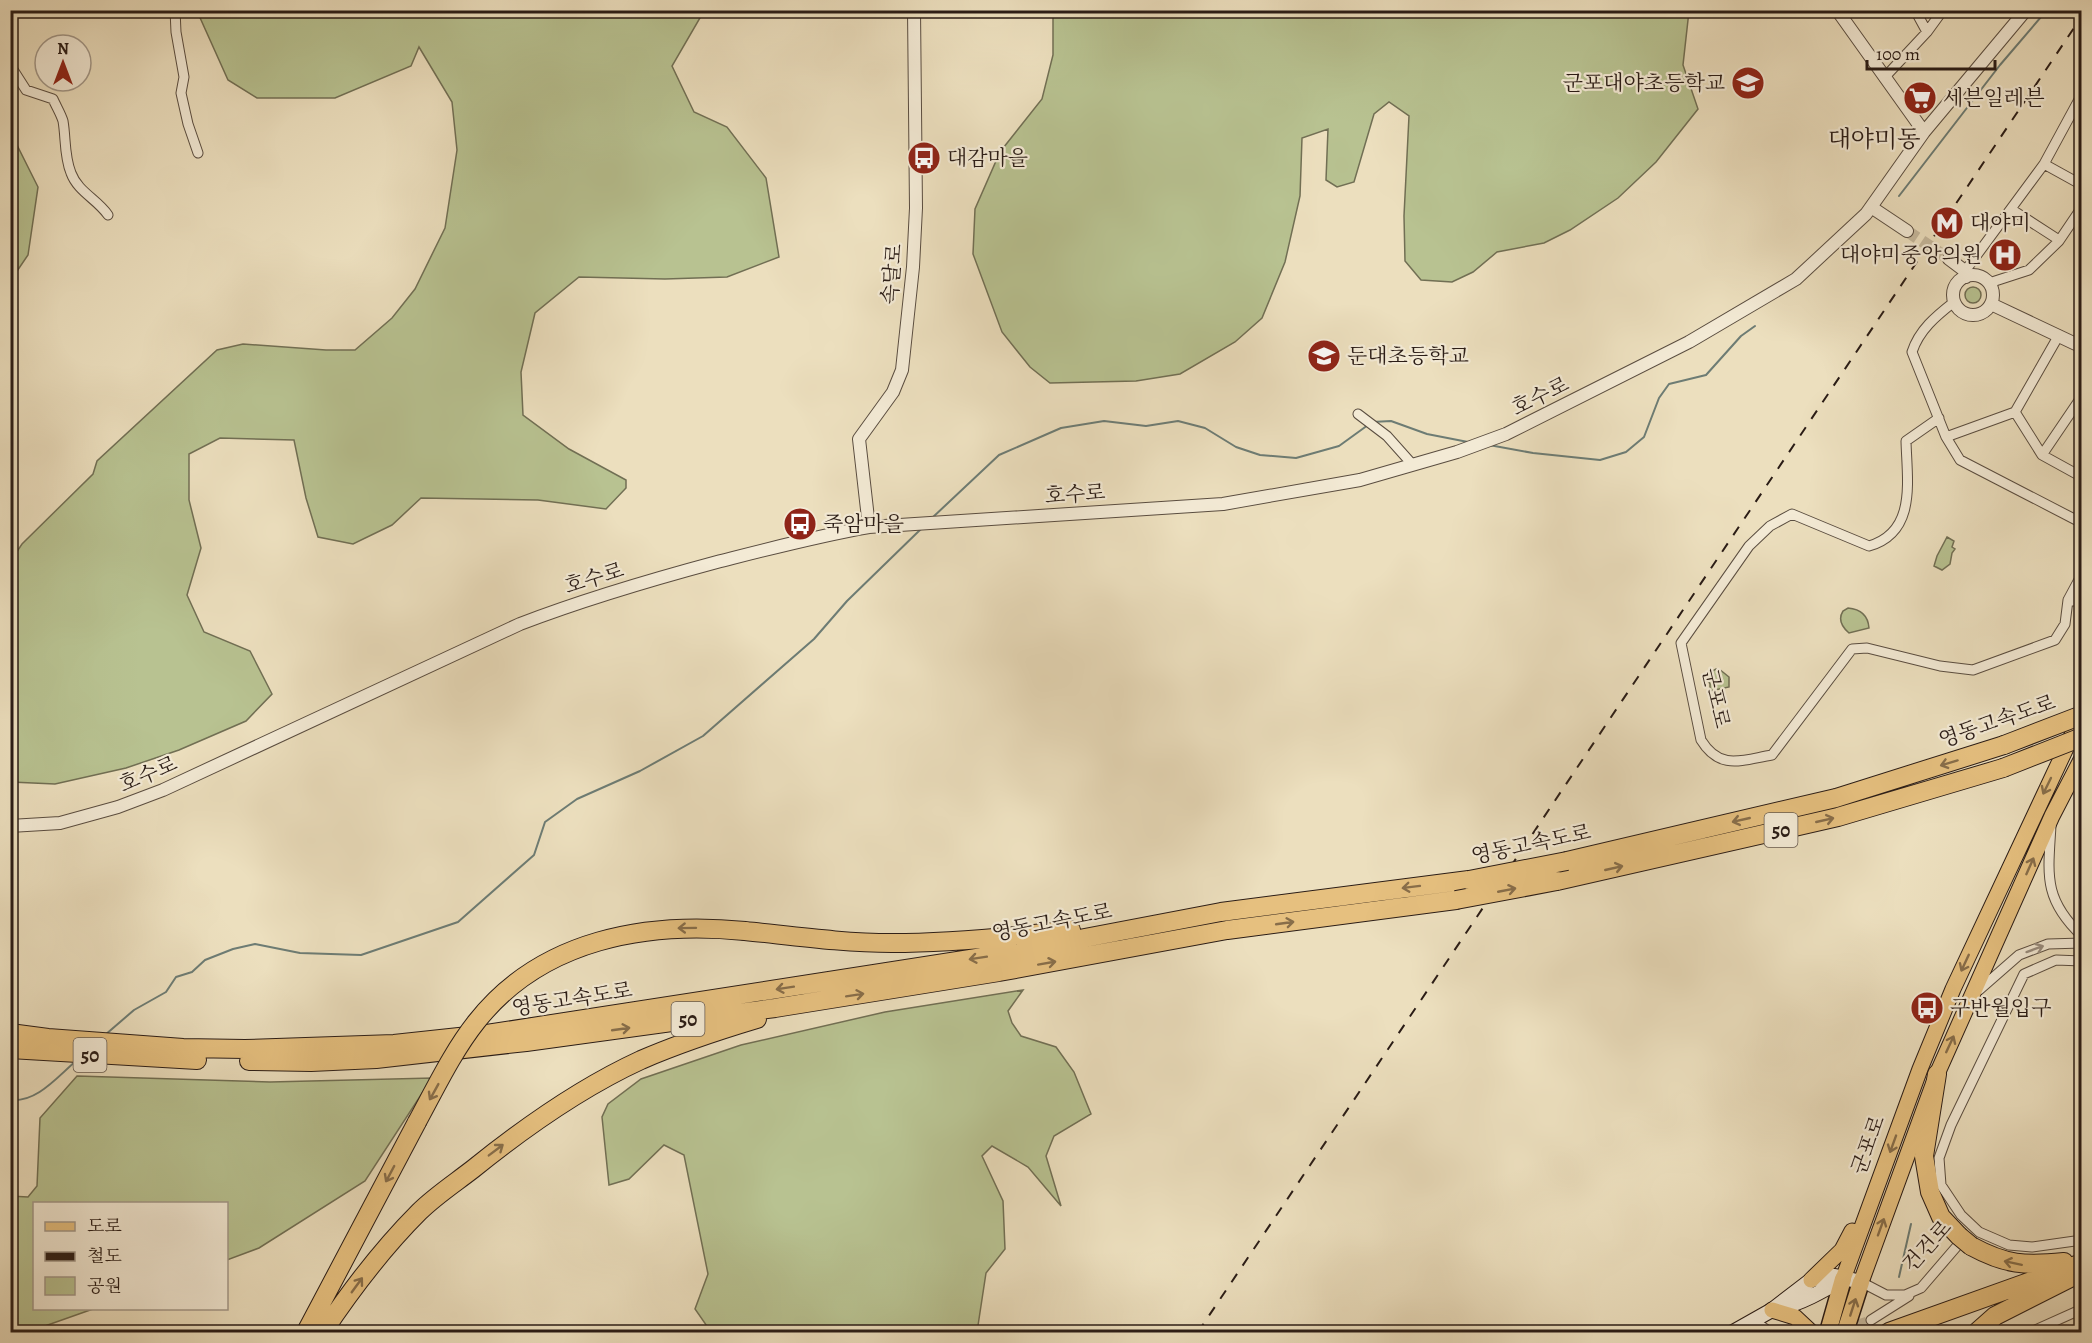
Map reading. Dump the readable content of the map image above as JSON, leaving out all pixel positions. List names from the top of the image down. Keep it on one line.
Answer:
{"streets":{"highway":["군포로","영동고속도로","50"],"main road":["건건로"],"street":["속달로","호수로"]},"crossings":[["속달로","호수로"],["군포로","영동고속도로"],["군포로","건건로"]],"districts":["대야미동"],"places":{"school or university":["군포대야초등학교","둔대초등학교"],"supermarket":["세븐일레븐"],"bus stop":["대감마을","죽암마을","구반월입구"],"metro station":["대야미"],"hospital":["대야미중앙의원"]},"legend":["도로","철도","공원"],"scale_bar":"100 m","north":"top"}
